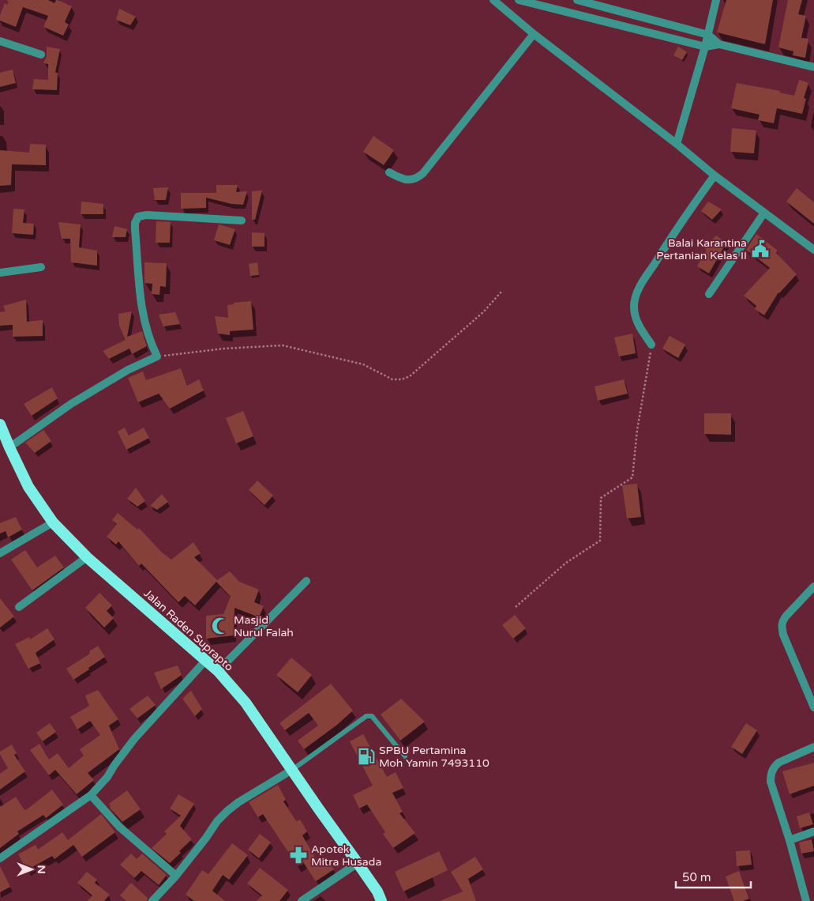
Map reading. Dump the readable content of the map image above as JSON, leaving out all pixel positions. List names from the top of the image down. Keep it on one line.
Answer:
{"streets":{"highway":["Jalan Raden Suprapto"]},"places":{"public building":["Balai Karantina Pertanian Kelas II"],"mosque":["Masjid Nurul Falah"],"fuel station":["SPBU Pertamina Moh Yamin 7493110"],"pharmacy":["Apotek Mitra Husada"]},"scale_bar":"50 m","north":"right"}
